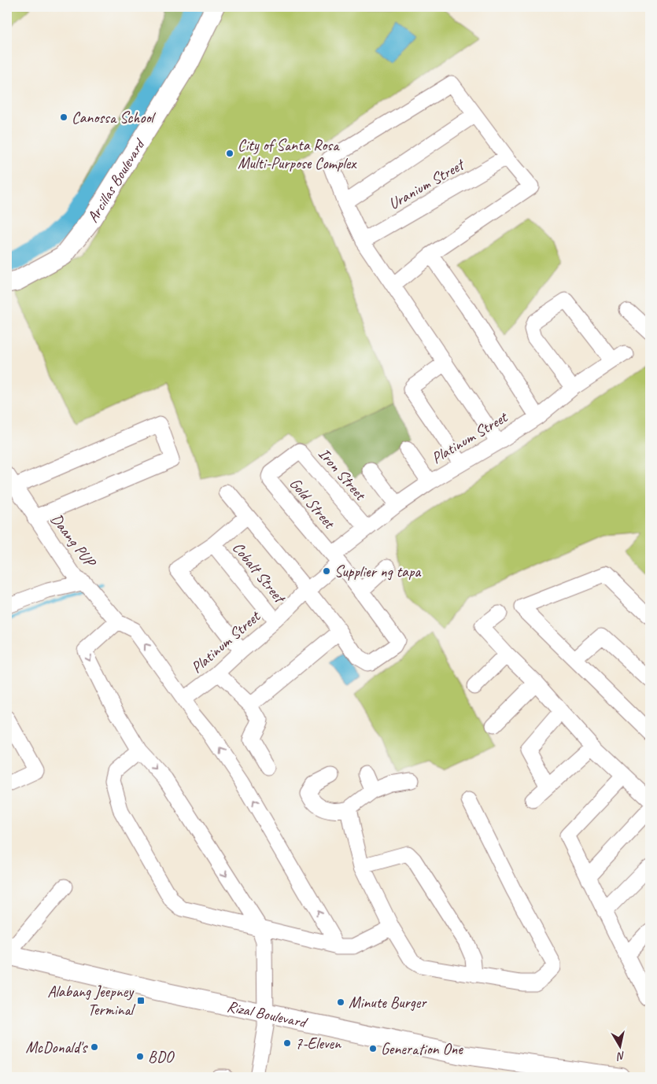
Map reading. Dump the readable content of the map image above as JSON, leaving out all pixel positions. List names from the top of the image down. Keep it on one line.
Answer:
{"streets":{"main road":["Arcillas Boulevard","Rizal Boulevard"],"street":["Uranium Street","Platinum Street","Iron Street","Gold Street","Daang PUP","Cobalt Street"]},"crossings":[["Platinum Street","Iron Street"],["Platinum Street","Gold Street"],["Platinum Street","Cobalt Street"],["Iron Street","Gold Street"]],"places":{"other":["Canossa School","City of Santa Rosa Multi-Purpose Complex","Supplier ng tapa","Minute Burger","7-Eleven","McDonald's","Generation One","BDO"],"transit":["Alabang Jeepney Terminal"]},"north":"bottom"}
